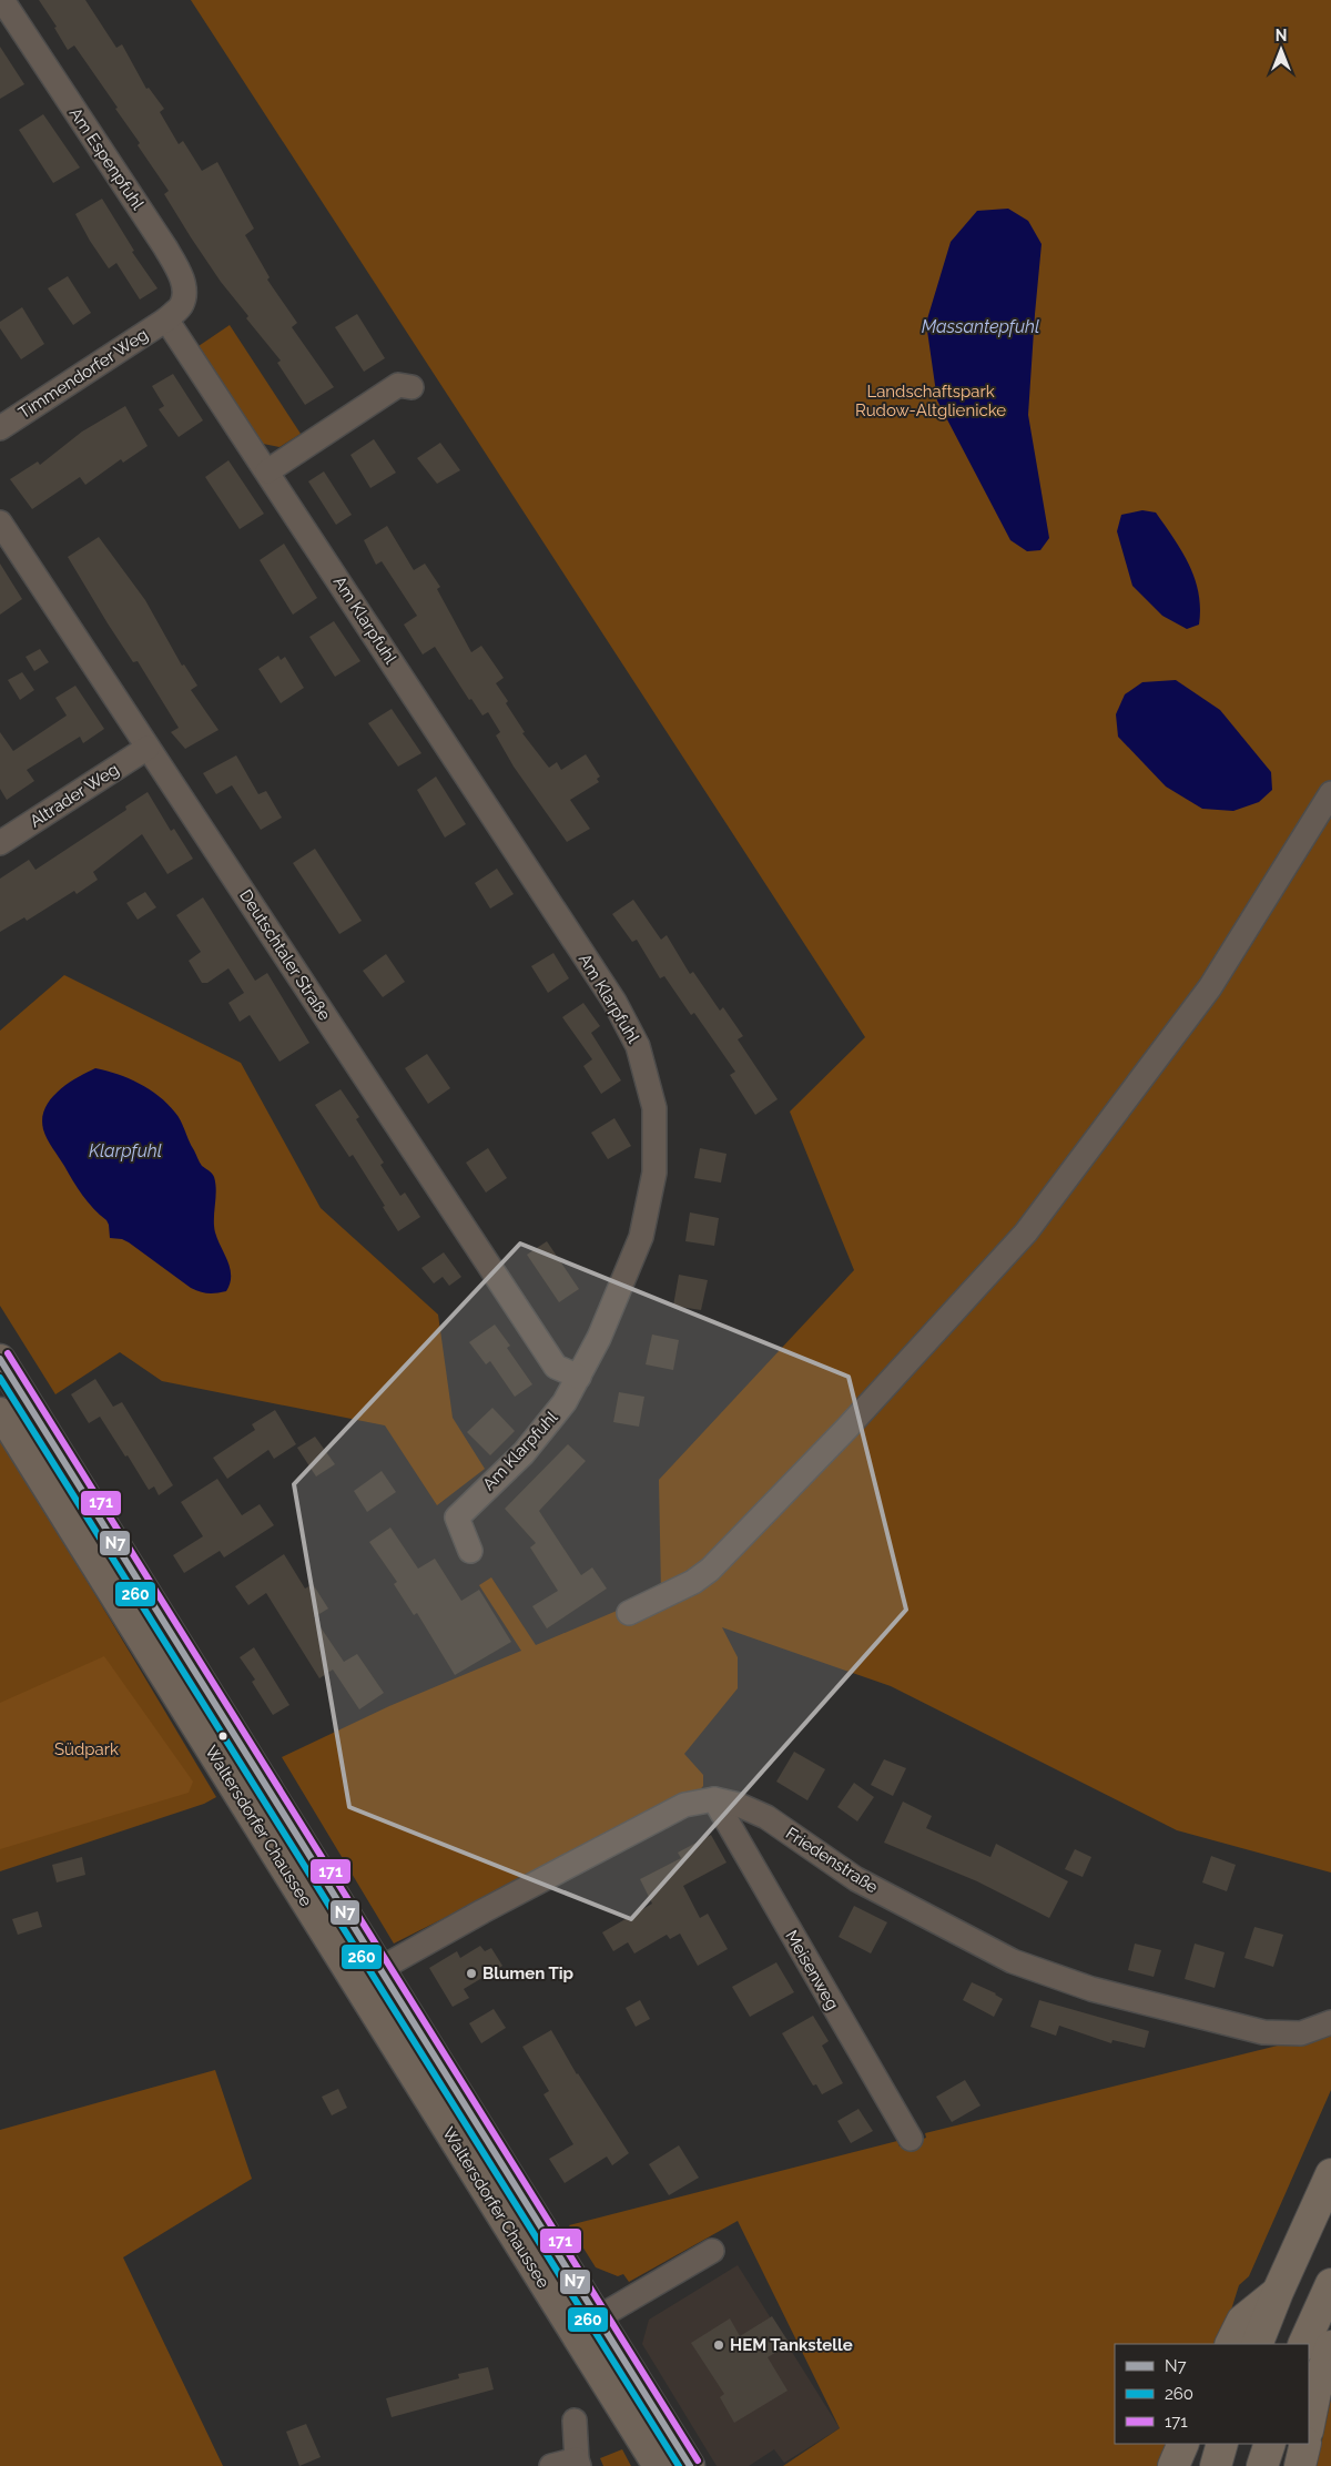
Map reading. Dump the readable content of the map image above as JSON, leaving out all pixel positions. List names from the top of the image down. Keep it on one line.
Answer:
{"streets":{"main road":["Waltersdorfer Chaussee"],"street":["Am Espenpfuhl","Timmendorfer Weg","Am Klarpfuhl","Altrader Weg","Deutschtaler Straße","Friedenstraße","Meisenweg"]},"crossings":[["Am Espenpfuhl","Timmendorfer Weg"],["Am Espenpfuhl","Am Klarpfuhl"],["Timmendorfer Weg","Am Klarpfuhl"],["Am Klarpfuhl","Deutschtaler Straße"],["Altrader Weg","Deutschtaler Straße"],["Waltersdorfer Chaussee","Friedenstraße"],["Friedenstraße","Meisenweg"]],"water":["Massantepfuhl","Klarpfuhl"],"parks":["Landschaftspark Rudow-Altglienicke","Südpark"],"places":["Blumen Tip","HEM Tankstelle"],"lines":["transit line 171","transit line N7","transit line 260"],"legend":["N7","260","171"],"north":"top"}
